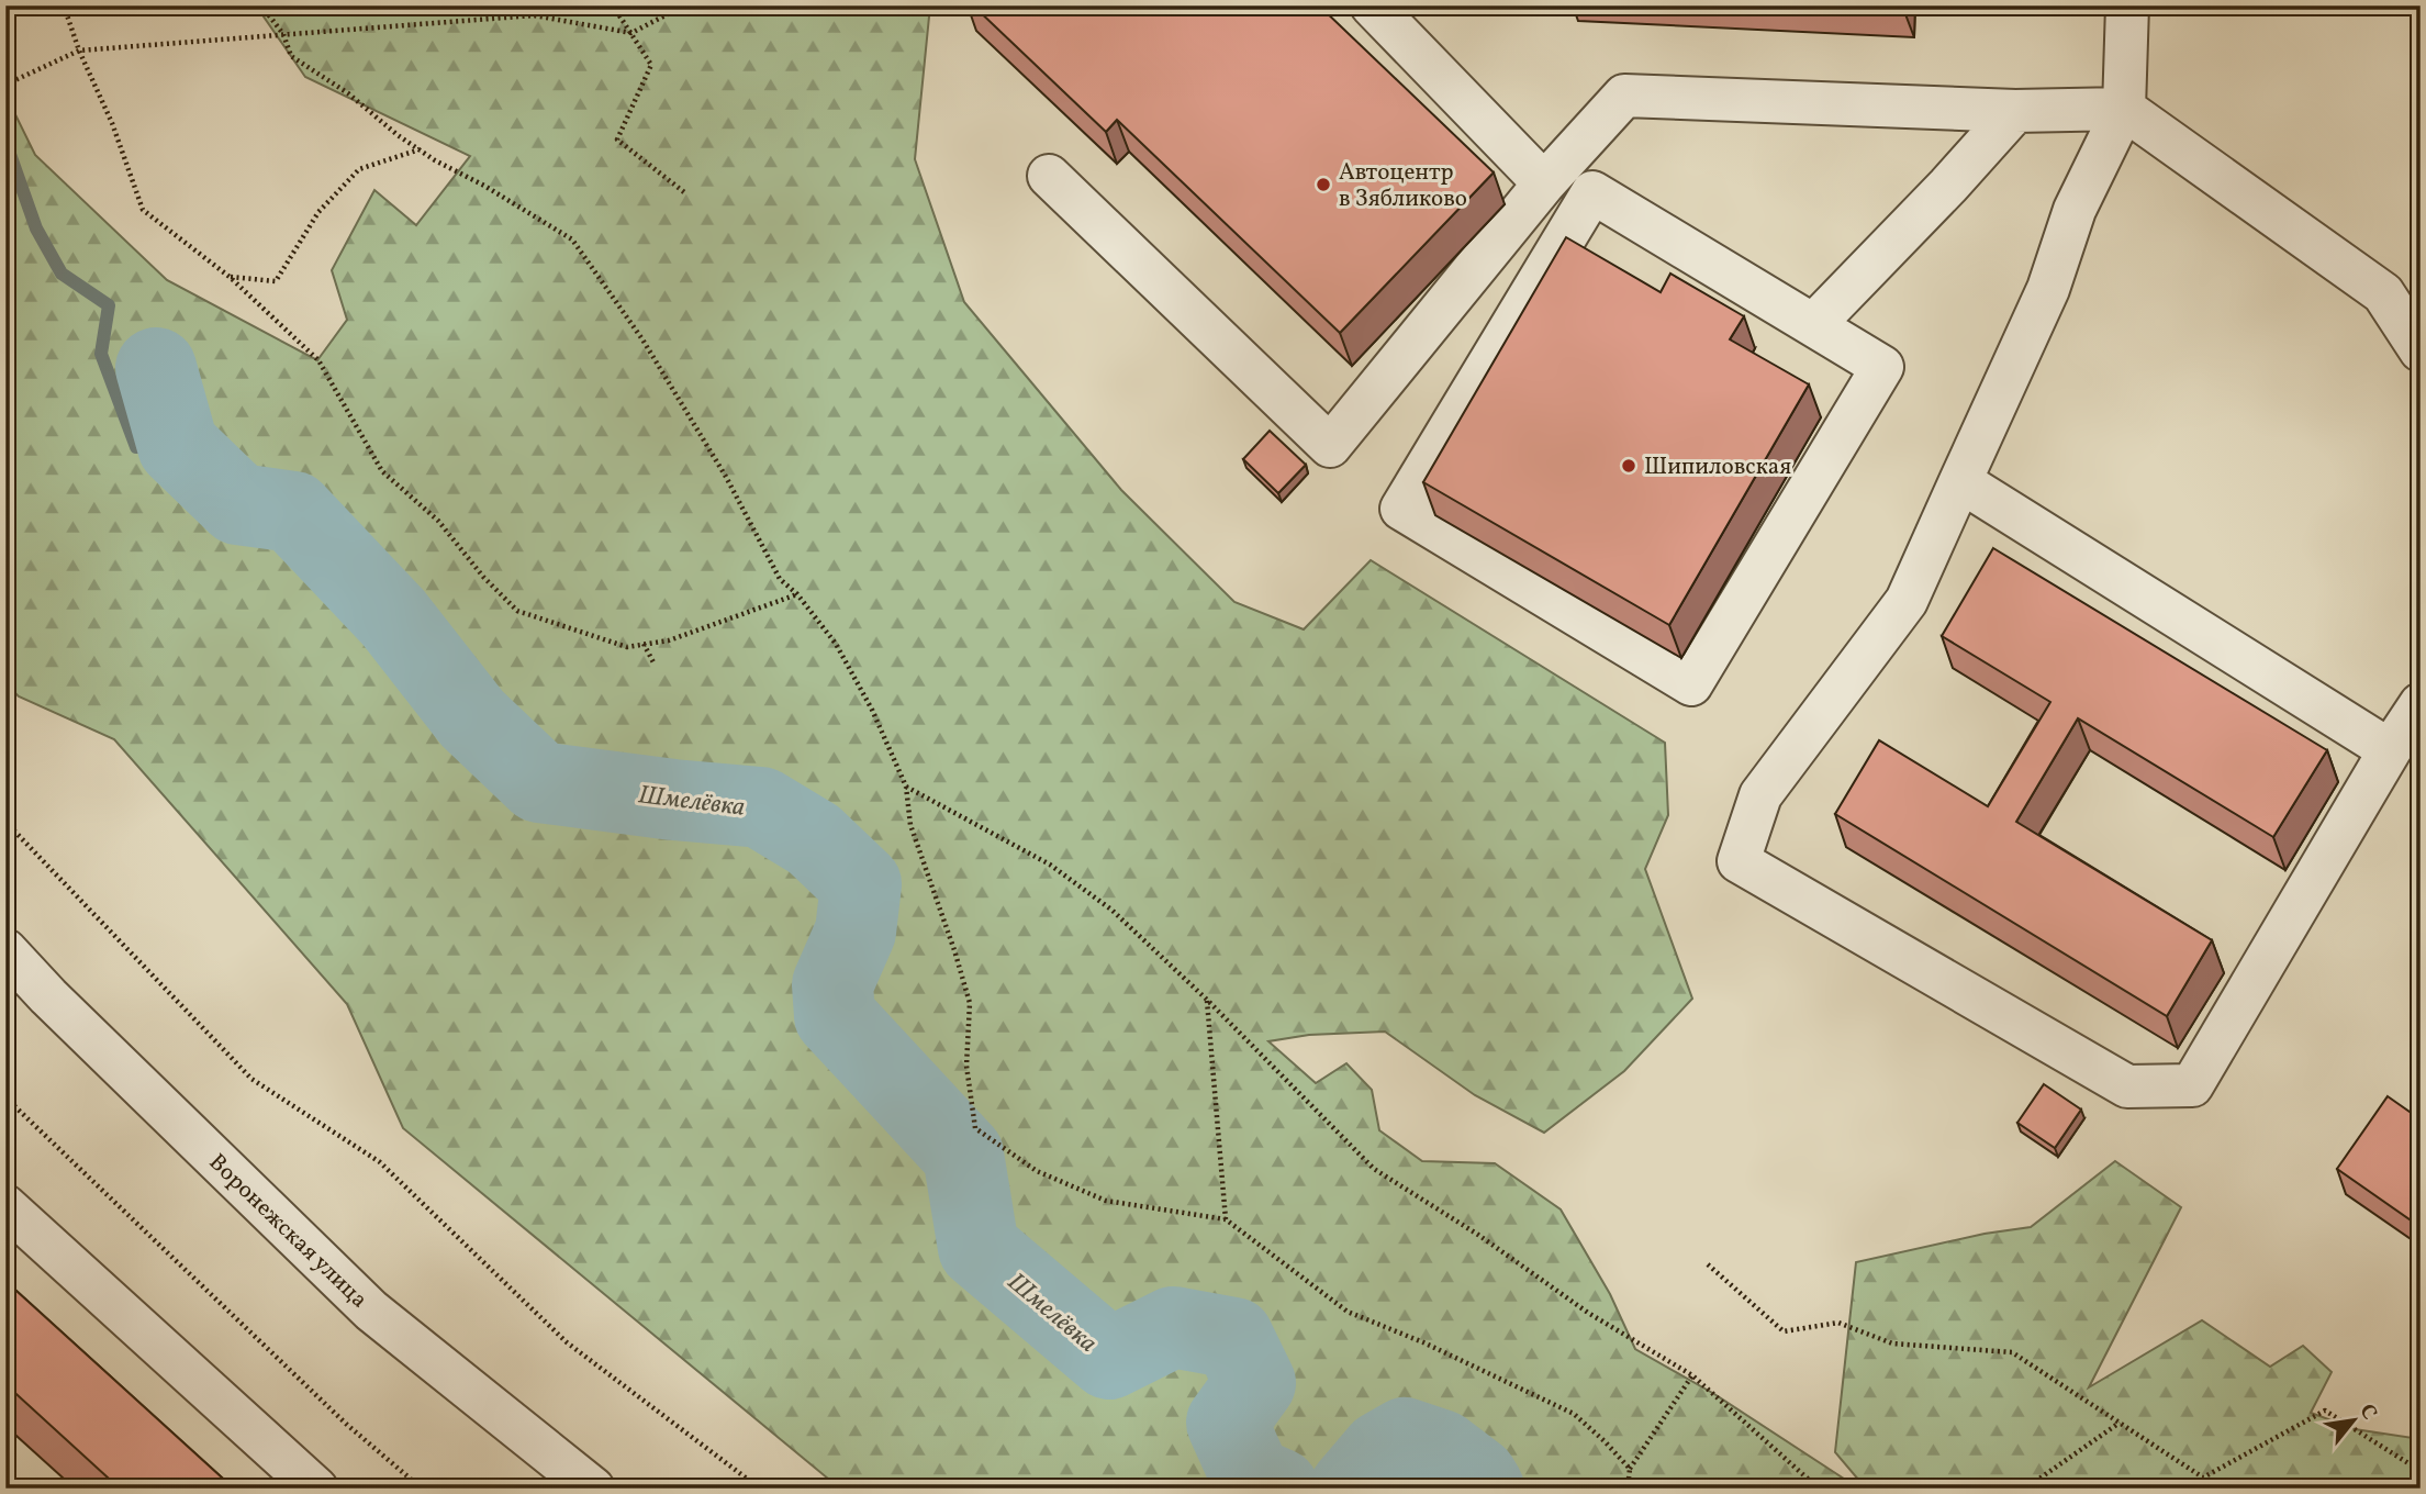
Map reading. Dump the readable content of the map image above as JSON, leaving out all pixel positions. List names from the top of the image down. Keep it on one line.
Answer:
{"streets":{"street":["Воронежская улица"]},"water":["Шмелёвка"],"places":["Автоцентр в Зябликово","Шипиловская"],"north":"top right"}
